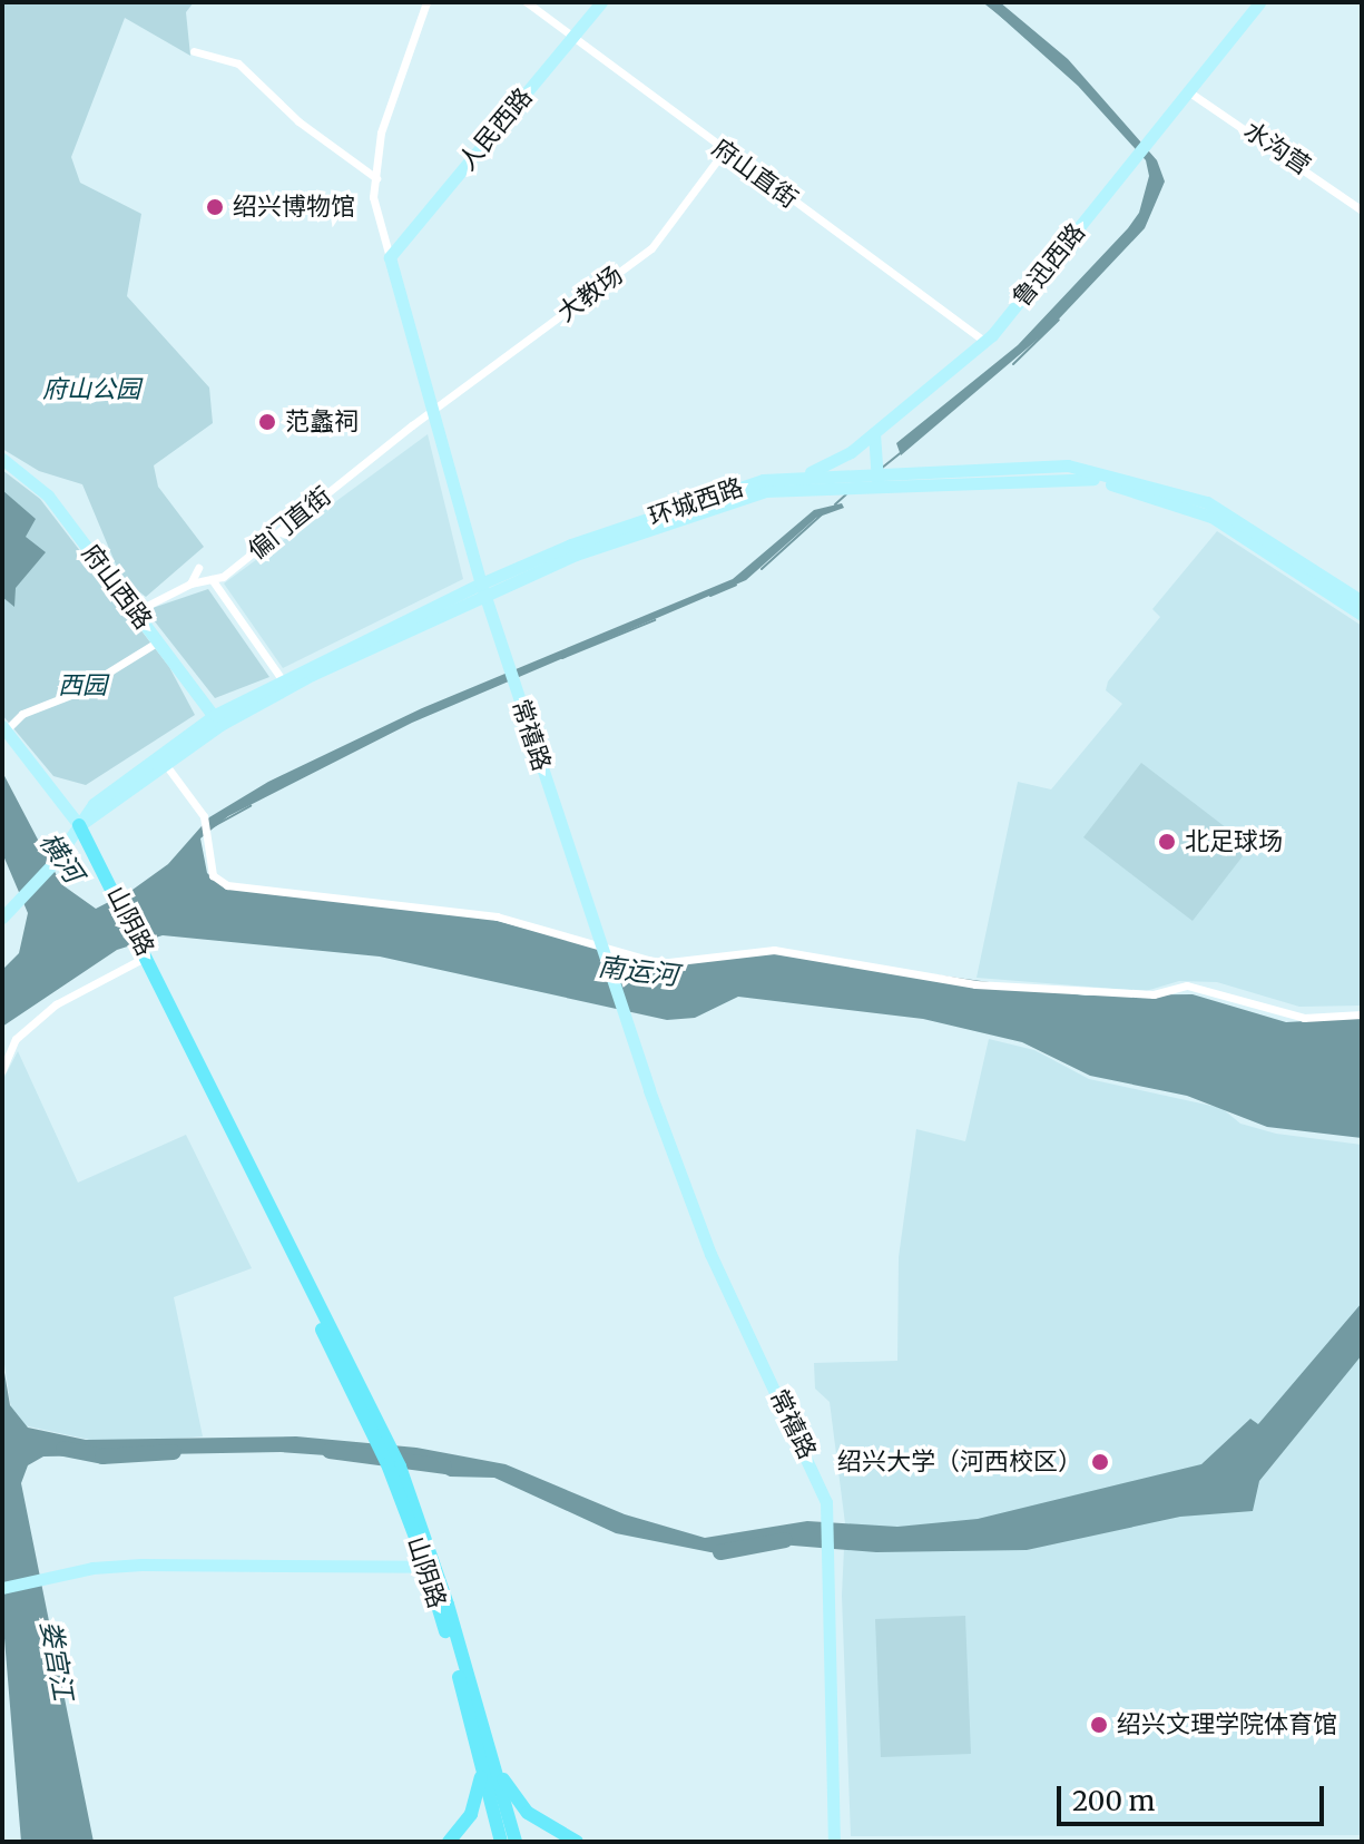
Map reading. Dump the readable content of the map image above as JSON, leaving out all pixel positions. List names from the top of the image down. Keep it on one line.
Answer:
{"streets":{"main road":["人民西路","鲁迅西路","环城西路","府山西路","常禧路","山阴路"],"street":["水沟营","府山直街","大教场","偏门直街"]},"crossings":[["人民西路","府山直街"],["人民西路","常禧路"],["水沟营","鲁迅西路"],["府山直街","鲁迅西路"],["府山直街","大教场"],["鲁迅西路","环城西路"],["大教场","偏门直街"],["大教场","常禧路"],["环城西路","府山西路"],["环城西路","常禧路"],["环城西路","山阴路"],["偏门直街","府山西路"],["偏门直街","常禧路"]],"water":["横河","南运河","娄宫江"],"parks":["府山公园","西园"],"places":["绍兴博物馆","范蠡祠","北足球场","绍兴大学（河西校区）","绍兴文理学院体育馆"],"scale_bar":"200 m"}
